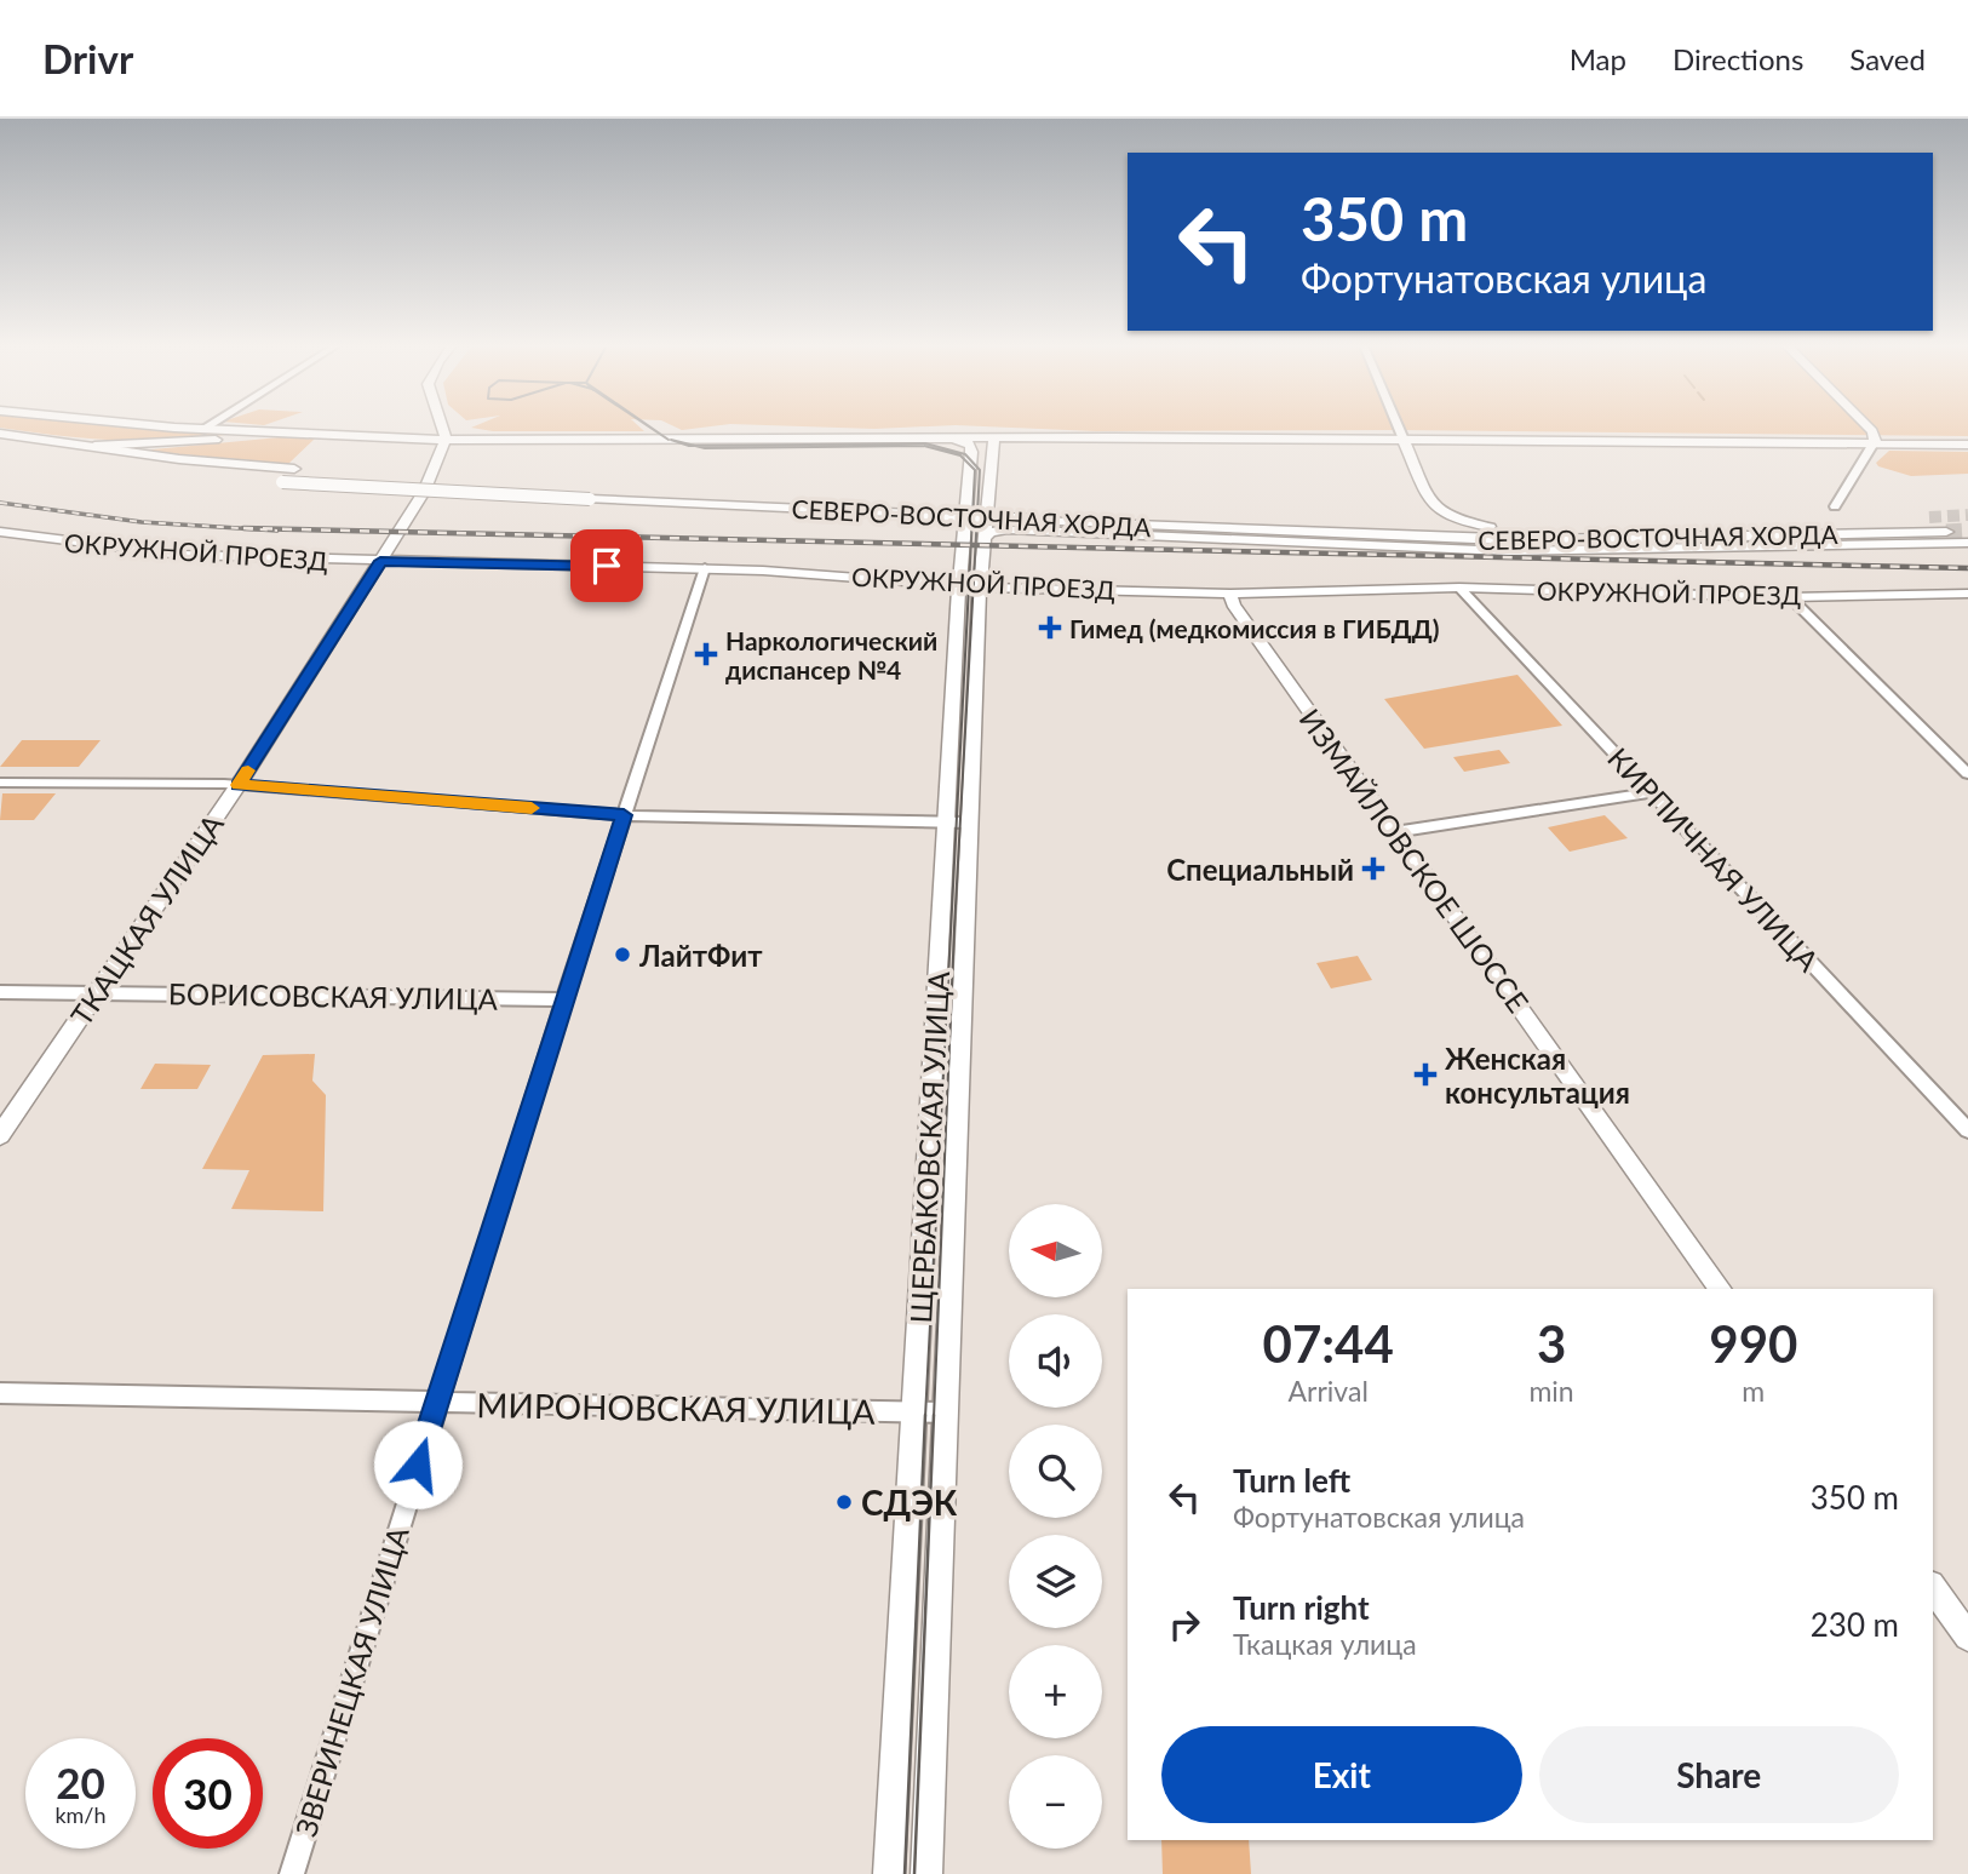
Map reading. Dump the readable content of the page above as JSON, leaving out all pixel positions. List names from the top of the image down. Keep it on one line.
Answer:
{"streets":{"main road":["СЕВЕРО-ВОСТОЧНАЯ ХОРДА","ОКРУЖНОЙ ПРОЕЗД","ИЗМАЙЛОВСКОЕ ШОССЕ","ТКАЦКАЯ УЛИЦА","ЩЕРБАКОВСКАЯ УЛИЦА"],"street":["КИРПИЧНАЯ УЛИЦА","БОРИСОВСКАЯ УЛИЦА","МИРОНОВСКАЯ УЛИЦА","ЗВЕРИНЕЦКАЯ УЛИЦА"]},"crossings":[["ОКРУЖНОЙ ПРОЕЗД","КИРПИЧНАЯ УЛИЦА"],["ОКРУЖНОЙ ПРОЕЗД","ИЗМАЙЛОВСКОЕ ШОССЕ"],["ОКРУЖНОЙ ПРОЕЗД","ТКАЦКАЯ УЛИЦА"],["ОКРУЖНОЙ ПРОЕЗД","ЩЕРБАКОВСКАЯ УЛИЦА"],["ОКРУЖНОЙ ПРОЕЗД","ЗВЕРИНЕЦКАЯ УЛИЦА"],["ТКАЦКАЯ УЛИЦА","БОРИСОВСКАЯ УЛИЦА"],["БОРИСОВСКАЯ УЛИЦА","ЗВЕРИНЕЦКАЯ УЛИЦА"],["ЩЕРБАКОВСКАЯ УЛИЦА","МИРОНОВСКАЯ УЛИЦА"],["МИРОНОВСКАЯ УЛИЦА","ЗВЕРИНЕЦКАЯ УЛИЦА"]],"places":{"health":["Гимед (медкомиссия в ГИБДД)","Наркологический диспансер №4","Специальный","Женская консультация"],"other":["ЛайтФит","СДЭК"]},"north":"left","page":{"header":"Drivr","nav":["Map","Directions","Saved"],"turn":["350 m","Фортунатовская улица"],"map_buttons":["+","−"],"eta":["07:44","Arrival","3","min","990","m"],"list":[{"name":"Turn left","note":"Фортунатовская улица","value":"350 m"},{"name":"Turn right","note":"Ткацкая улица","value":"230 m"}],"buttons":["Exit","Share"],"speed":"20 km/h","limit":"30"}}
